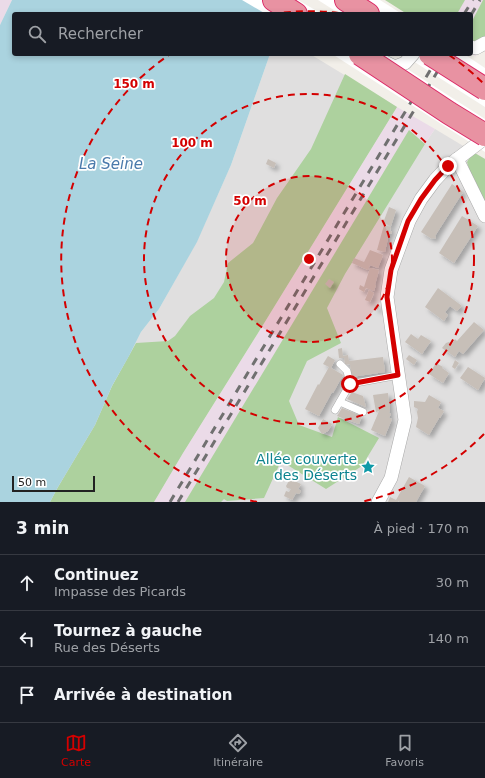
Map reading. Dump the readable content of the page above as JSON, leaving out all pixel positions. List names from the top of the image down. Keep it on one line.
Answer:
{"water":["La Seine"],"places":{"place":["Allée couverte des Déserts"]},"scale_bar":"50 m","page":{"search":"Rechercher","scale":"50 m","heading":["3 min","À pied · 170 m"],"list":[["Continuez","Impasse des Picards","30 m"],["Tournez à gauche","Rue des Déserts","140 m"],"Arrivée à destination"],"nav":["Carte","Itinéraire","Favoris"]},"rings":["150 m","100 m","50 m"]}
